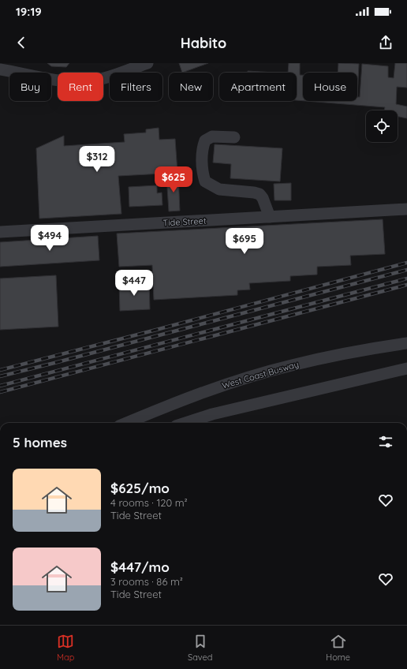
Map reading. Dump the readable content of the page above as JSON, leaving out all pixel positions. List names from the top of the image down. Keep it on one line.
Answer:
{"streets":{"street":["Tide Street","West Coast Busway"]},"page":{"status":"19:19","header":"Habito","chip":["Buy","Rent","Filters","New","Apartment","House"],"price":["$312","$625","$494","$695","$447"],"heading":"5 homes","list":[{"name":"$625/mo","note":"4 rooms · 120 m² · Tide Street"},{"name":"$447/mo","note":"3 rooms · 86 m² · Tide Street"}],"tabs":["Map","Saved","Home"]}}
